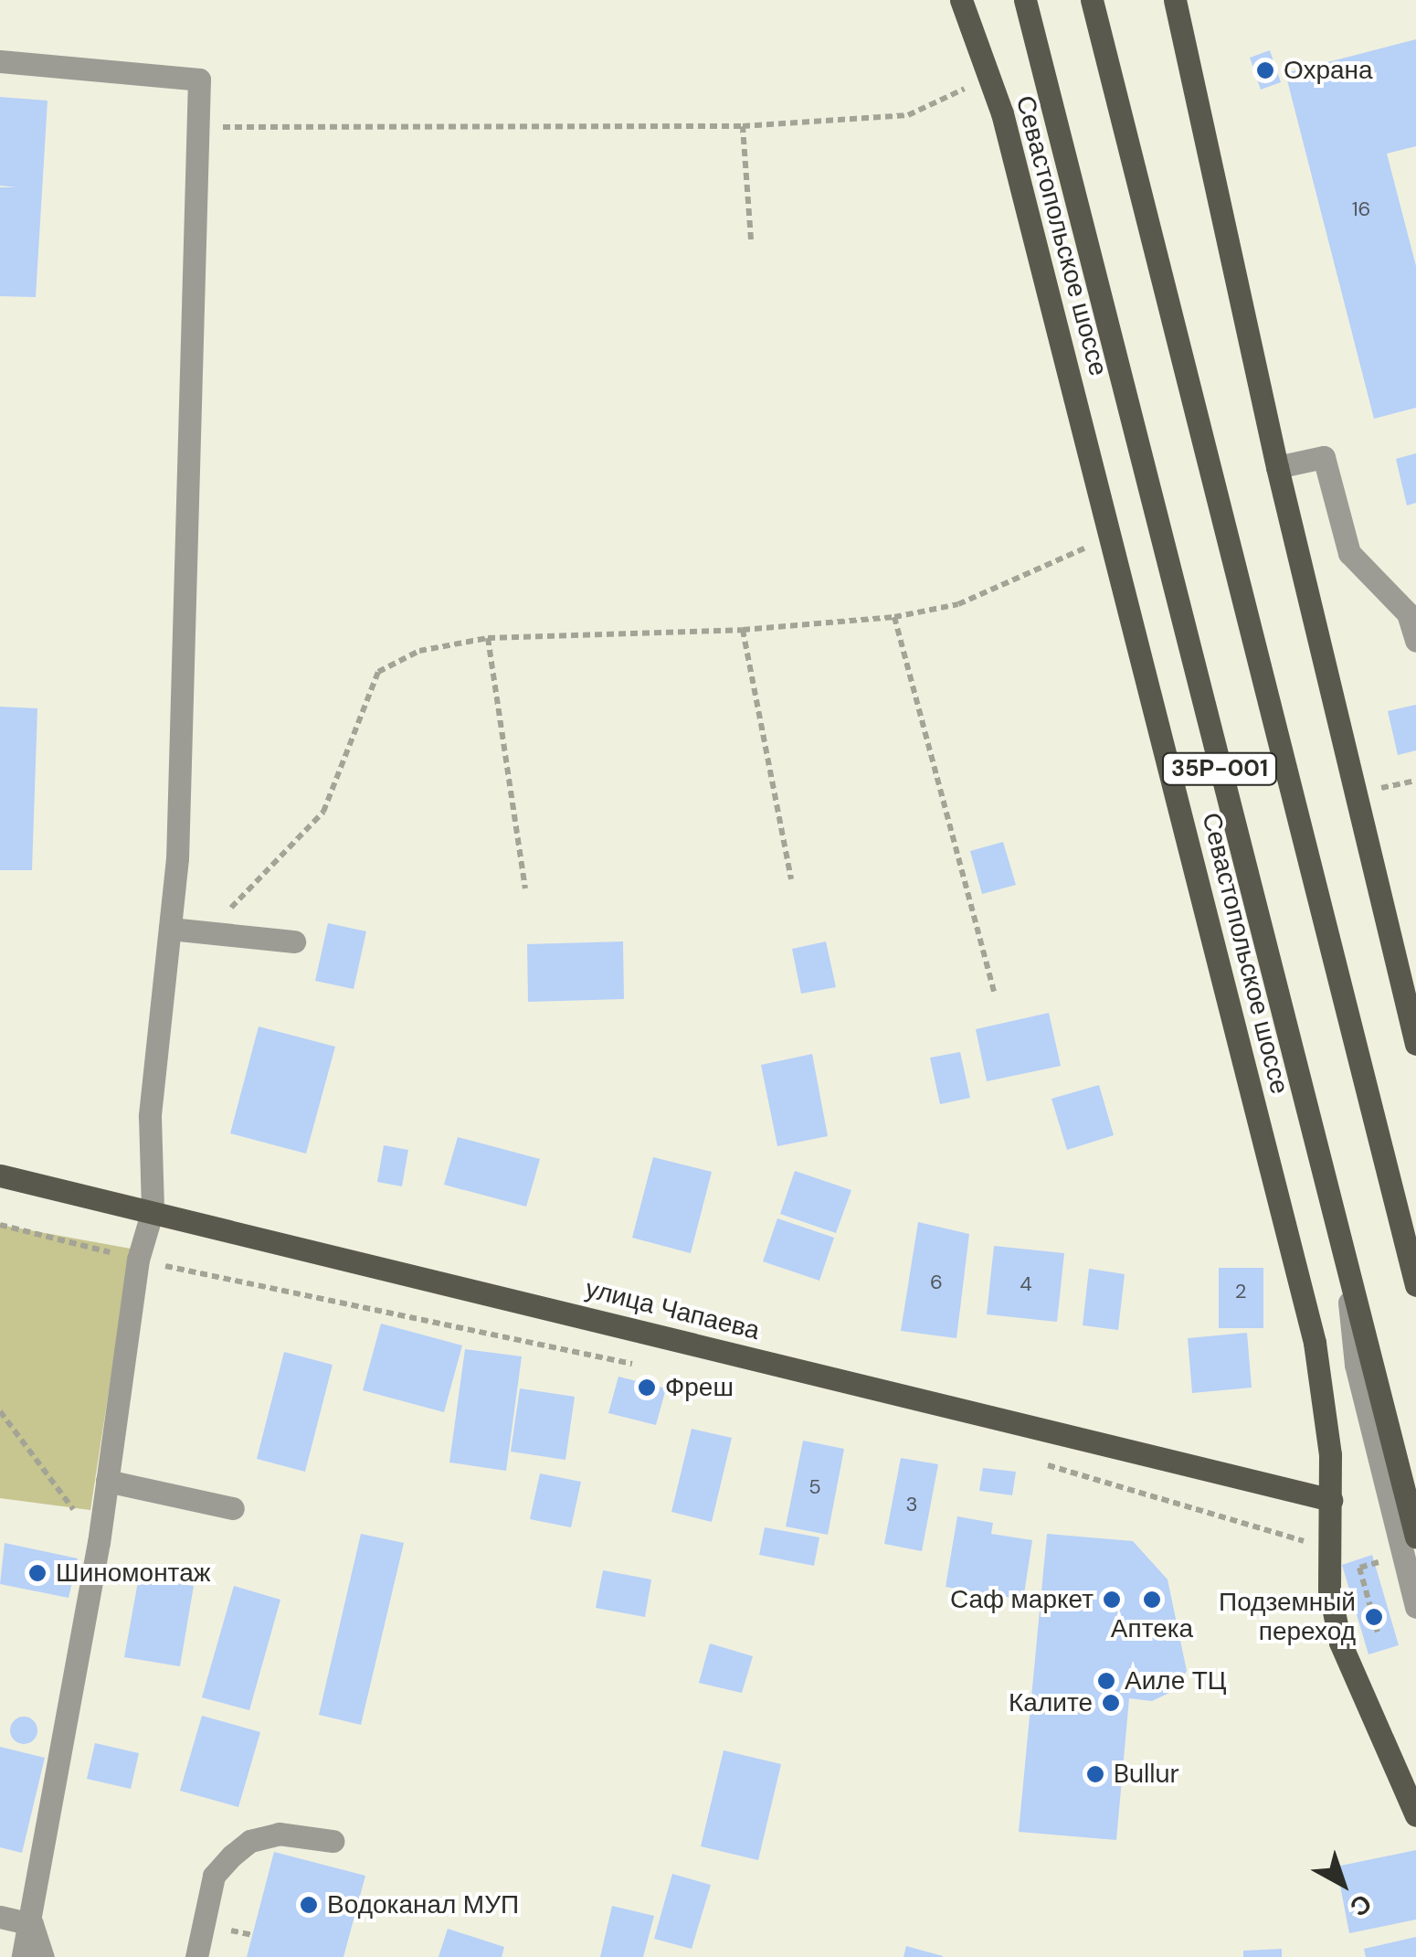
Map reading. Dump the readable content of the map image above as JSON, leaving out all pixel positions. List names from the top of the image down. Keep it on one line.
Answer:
{"streets":{"main road":["Севастопольское шоссе","35Р-001","улица Чапаева"]},"crossings":[["Севастопольское шоссе","улица Чапаева"]],"places":["Охрана","Фреш","Шиномонтаж","Саф маркет","Аптека","Подземный переход","Аиле ТЦ","Калите","Bullur","Водоканал МУП"],"house_numbers":["16","6","4","2","5","3"],"north":"bottom right"}
